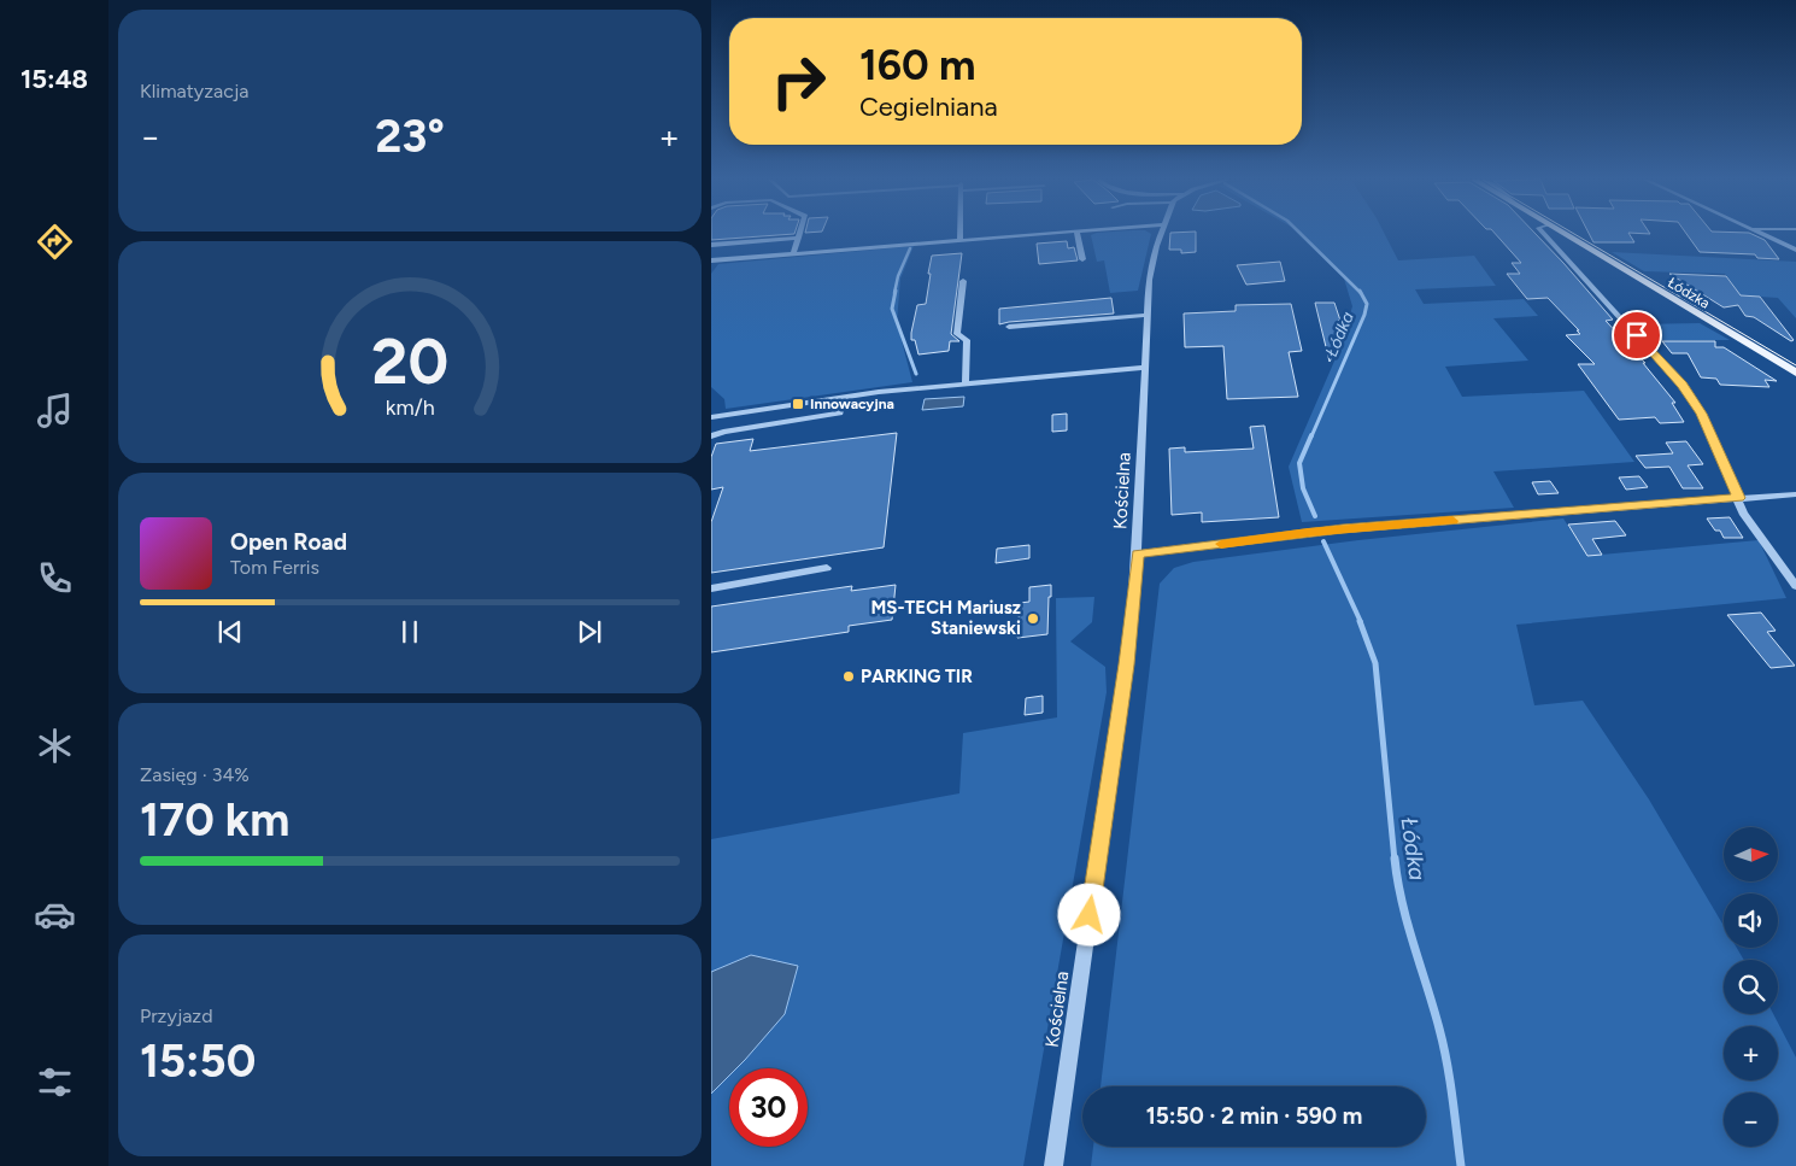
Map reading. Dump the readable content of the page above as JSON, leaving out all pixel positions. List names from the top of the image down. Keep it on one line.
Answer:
{"streets":{"main road":["Łódzka"],"street":["Kościelna"]},"water":["Łódka"],"places":{"transit":["Innowacyjna"],"other":["MS-TECH Mariusz Staniewski","PARKING TIR"]},"north":"right","page":{"tabs":"15:48","tile":["Klimatyzacja",["Zasięg · 34%","170 km"],["Przyjazd","15:50"]],"turn":["160 m","Cegielniana"],"heat":["−","23°","+"],"song":["Open Road","Tom Ferris"],"map_buttons":["+","−"],"limit":"30","trip":"15:50 · 2 min · 590 m","gauge":["20","km/h"]}}
